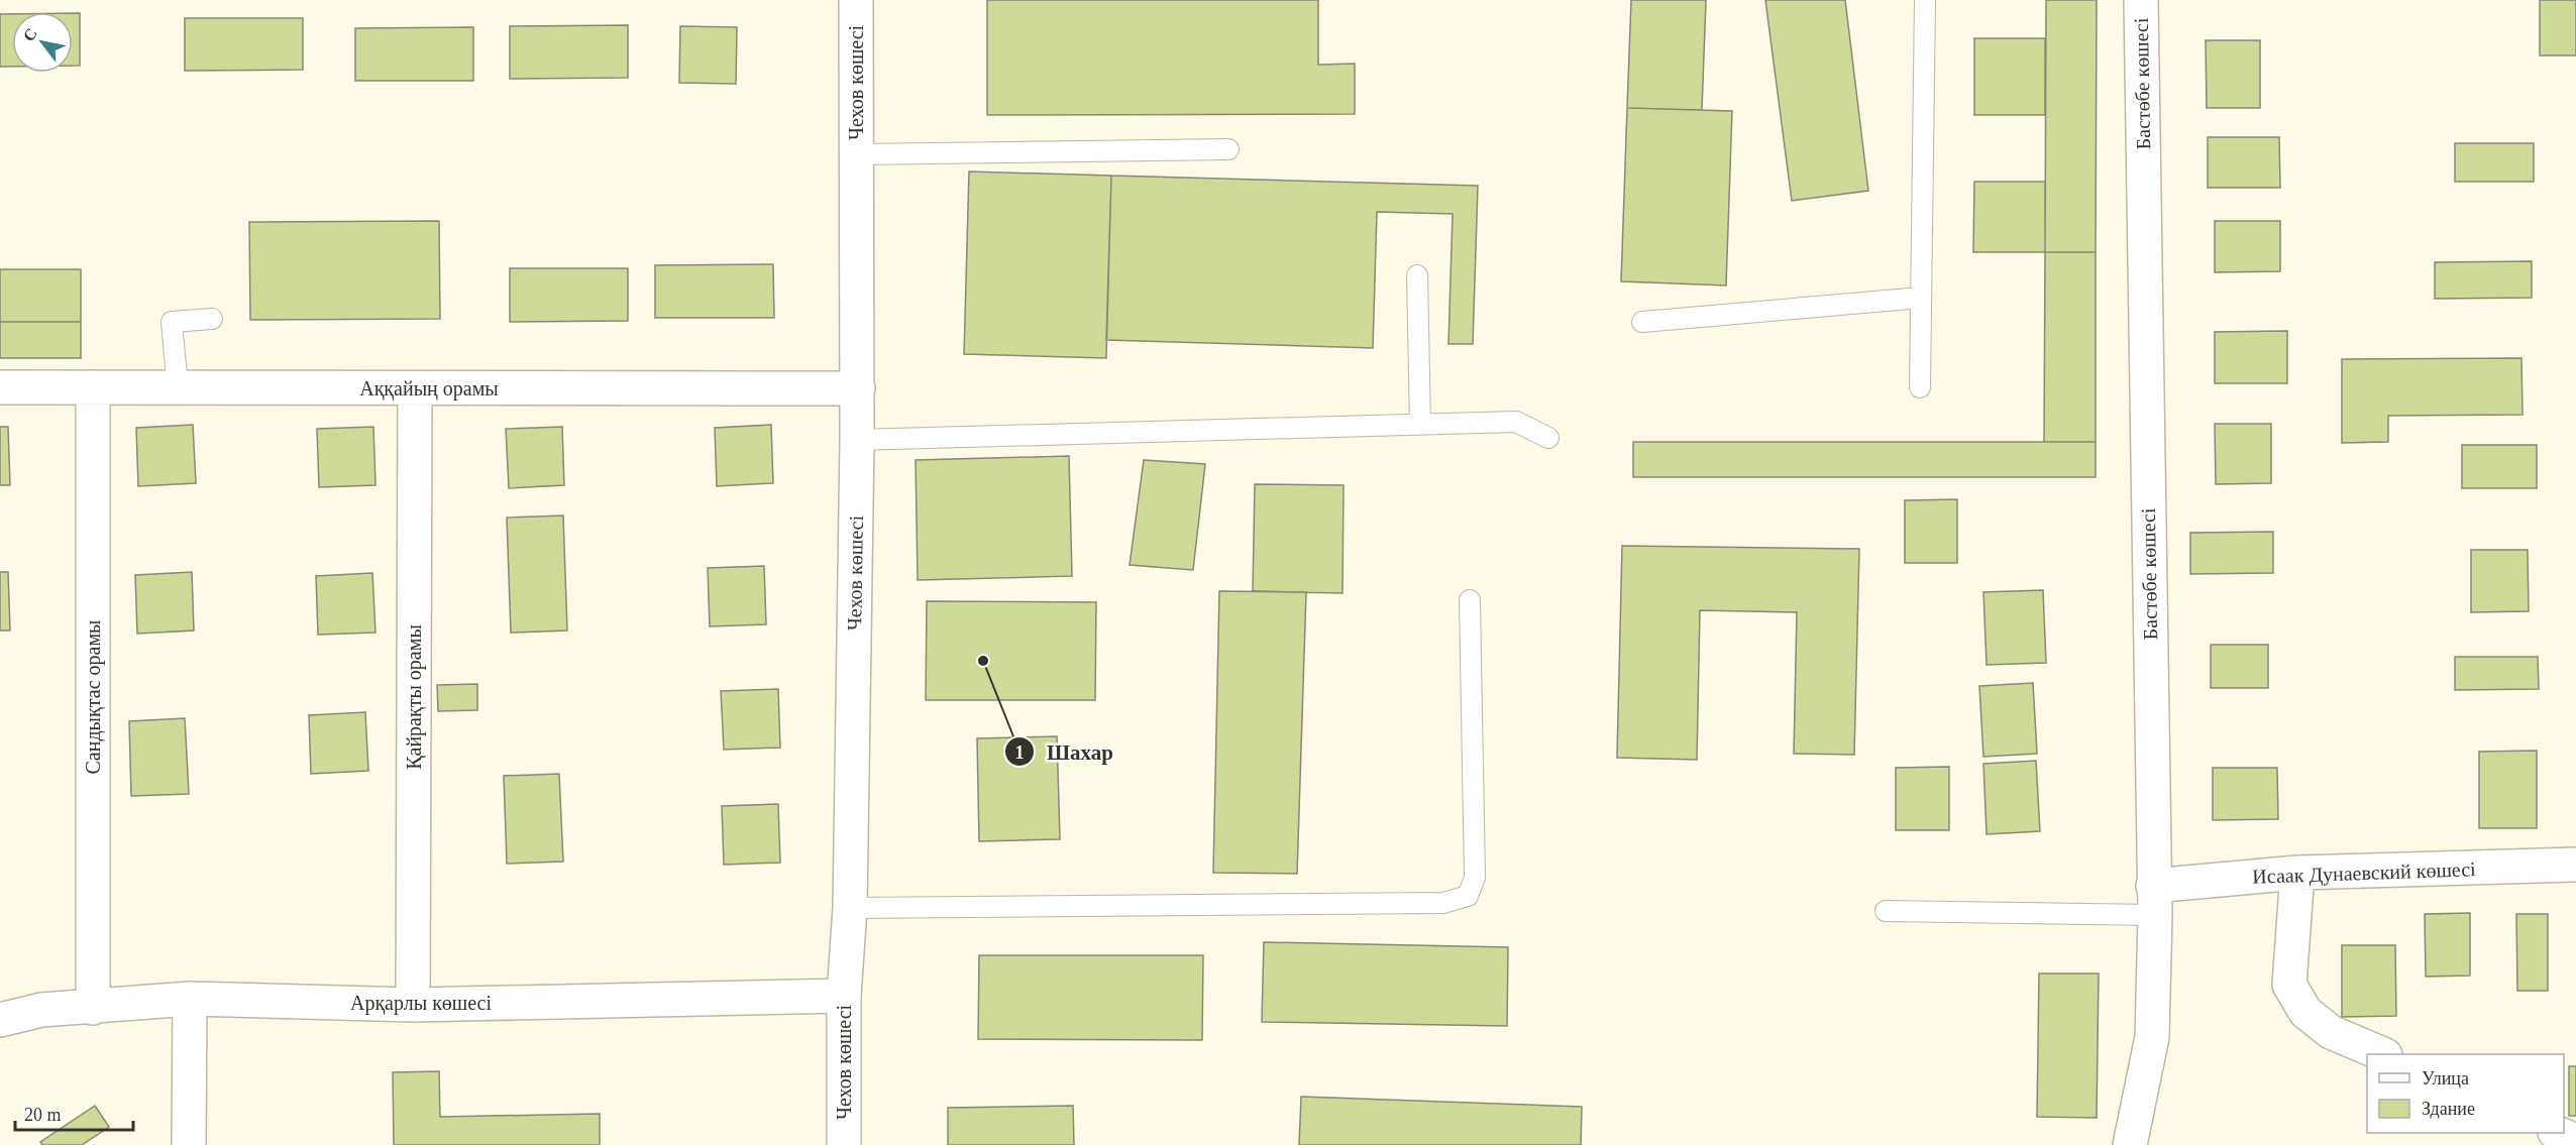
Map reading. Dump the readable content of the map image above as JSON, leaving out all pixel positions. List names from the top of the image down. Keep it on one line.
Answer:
{"streets":{"street":["Чехов көшесі","Бастөбе көшесі","Аққайың орамы","Сандықтас орамы","Қайрақты орамы","Исаак Дунаевский көшесі","Арқарлы көшесі"]},"crossings":[["Чехов көшесі","Аққайың орамы"],["Чехов көшесі","Арқарлы көшесі"],["Бастөбе көшесі","Исаак Дунаевский көшесі"],["Аққайың орамы","Сандықтас орамы"],["Аққайың орамы","Қайрақты орамы"],["Сандықтас орамы","Арқарлы көшесі"],["Қайрақты орамы","Арқарлы көшесі"]],"places":["Шахар"],"legend":["Улица","Здание"],"scale_bar":"20 m","north":"top left"}
